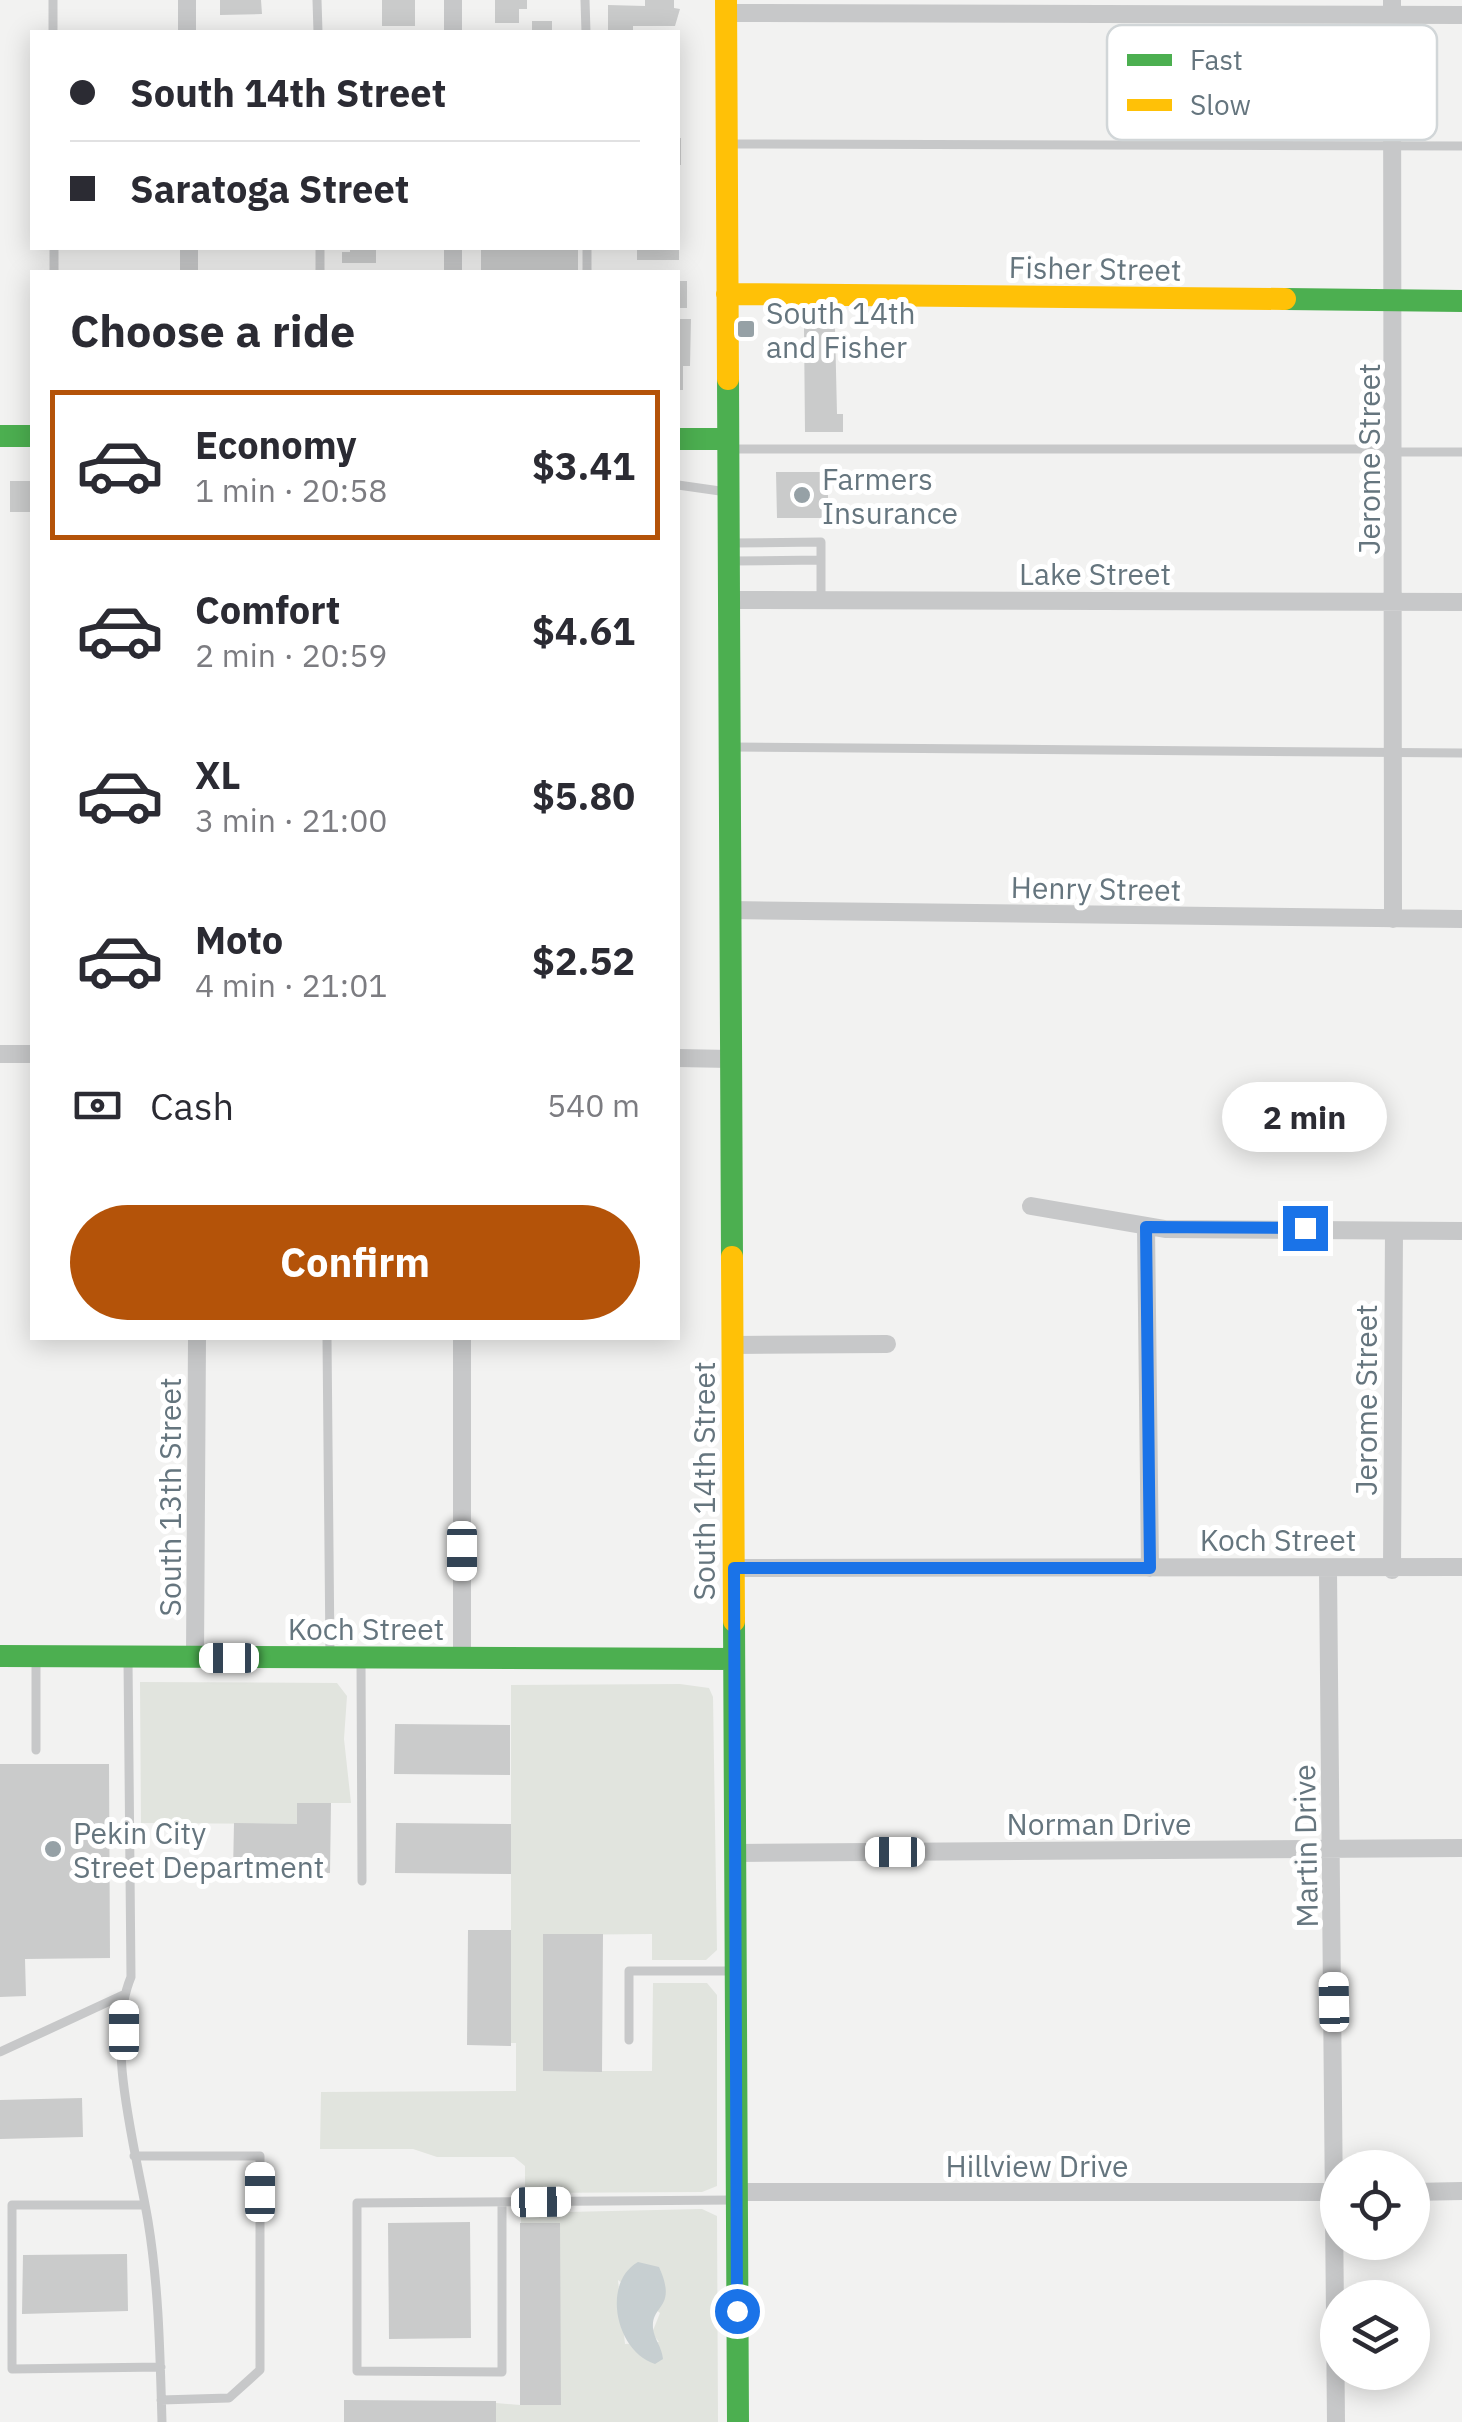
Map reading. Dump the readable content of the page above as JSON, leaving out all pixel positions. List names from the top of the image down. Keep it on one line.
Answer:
{"streets":{"main road":["Fisher Street","South 14th Street","Koch Street"],"street":["Jerome Street","Lake Street","Henry Street","South 13th Street","Norman Drive","Martin Drive","Hillview Drive"]},"crossings":[["Fisher Street","Jerome Street"],["Fisher Street","South 14th Street"],["Jerome Street","Lake Street"],["Jerome Street","Henry Street"],["Jerome Street","Koch Street"],["Lake Street","South 14th Street"],["Henry Street","South 14th Street"],["South 14th Street","Koch Street"],["South 14th Street","Norman Drive"],["South 14th Street","Hillview Drive"],["South 13th Street","Koch Street"],["Koch Street","Martin Drive"],["Norman Drive","Martin Drive"]],"places":{"transit":["South 14th and Fisher"],"other":["Farmers Insurance","Pekin City Street Department"]},"legend":["Fast","Slow"],"page":{"banner":["South 14th Street","Saratoga Street"],"heading":"Choose a ride","list":[{"name":"Economy","note":"1 min · 20:58","value":"$3.41"},{"name":"Comfort","note":"2 min · 20:59","value":"$4.61"},{"name":"XL","note":"3 min · 21:00","value":"$5.80"},{"name":"Moto","note":"4 min · 21:01","value":"$2.52"}],"pay":["Cash","540 m"],"bubble":"2 min","buttons":"Confirm"}}
